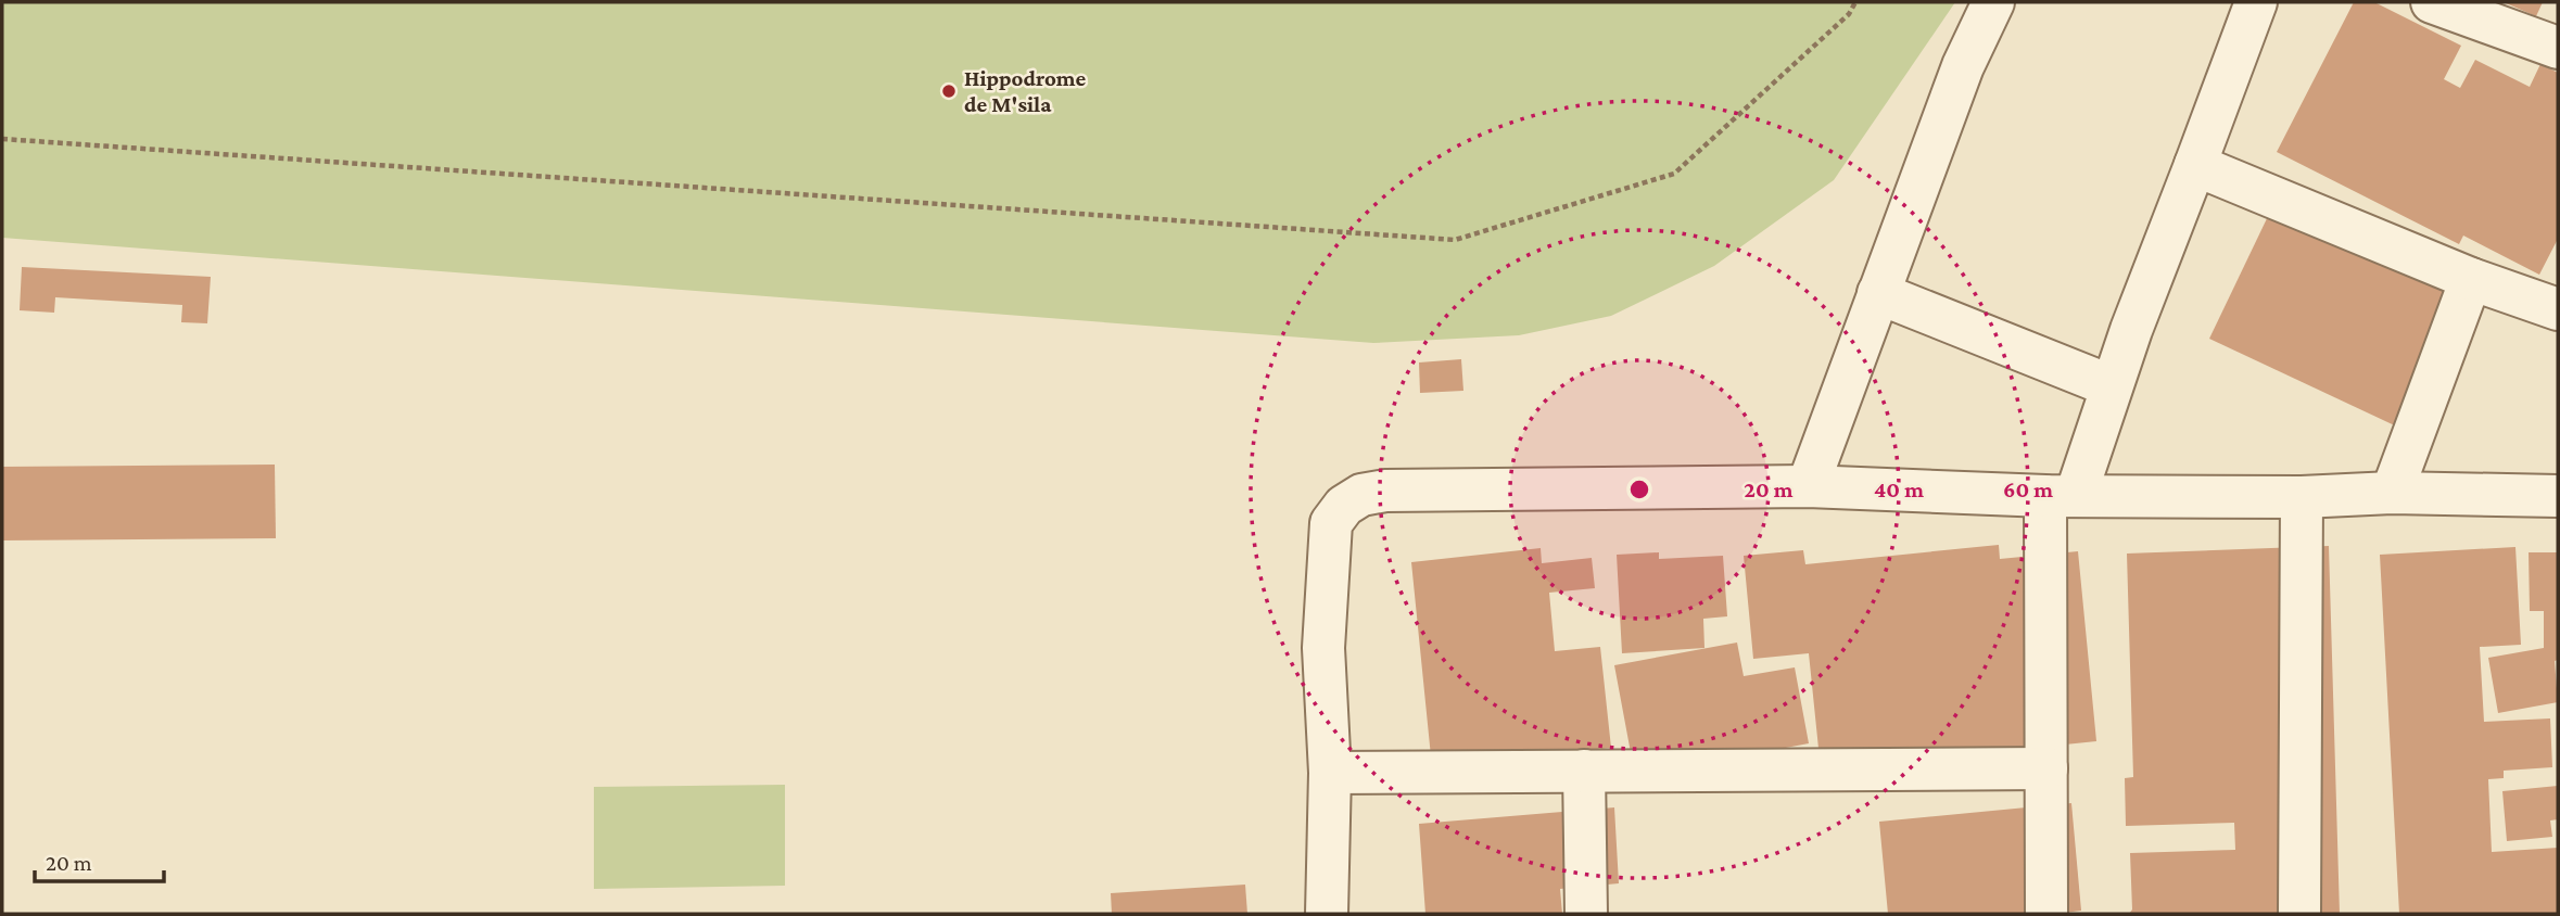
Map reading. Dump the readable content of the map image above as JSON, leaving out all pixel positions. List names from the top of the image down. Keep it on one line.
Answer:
{"places":["Hippodrome de M'sila"],"scale_bar":"20 m","rings":["20 m","40 m","60 m"]}
